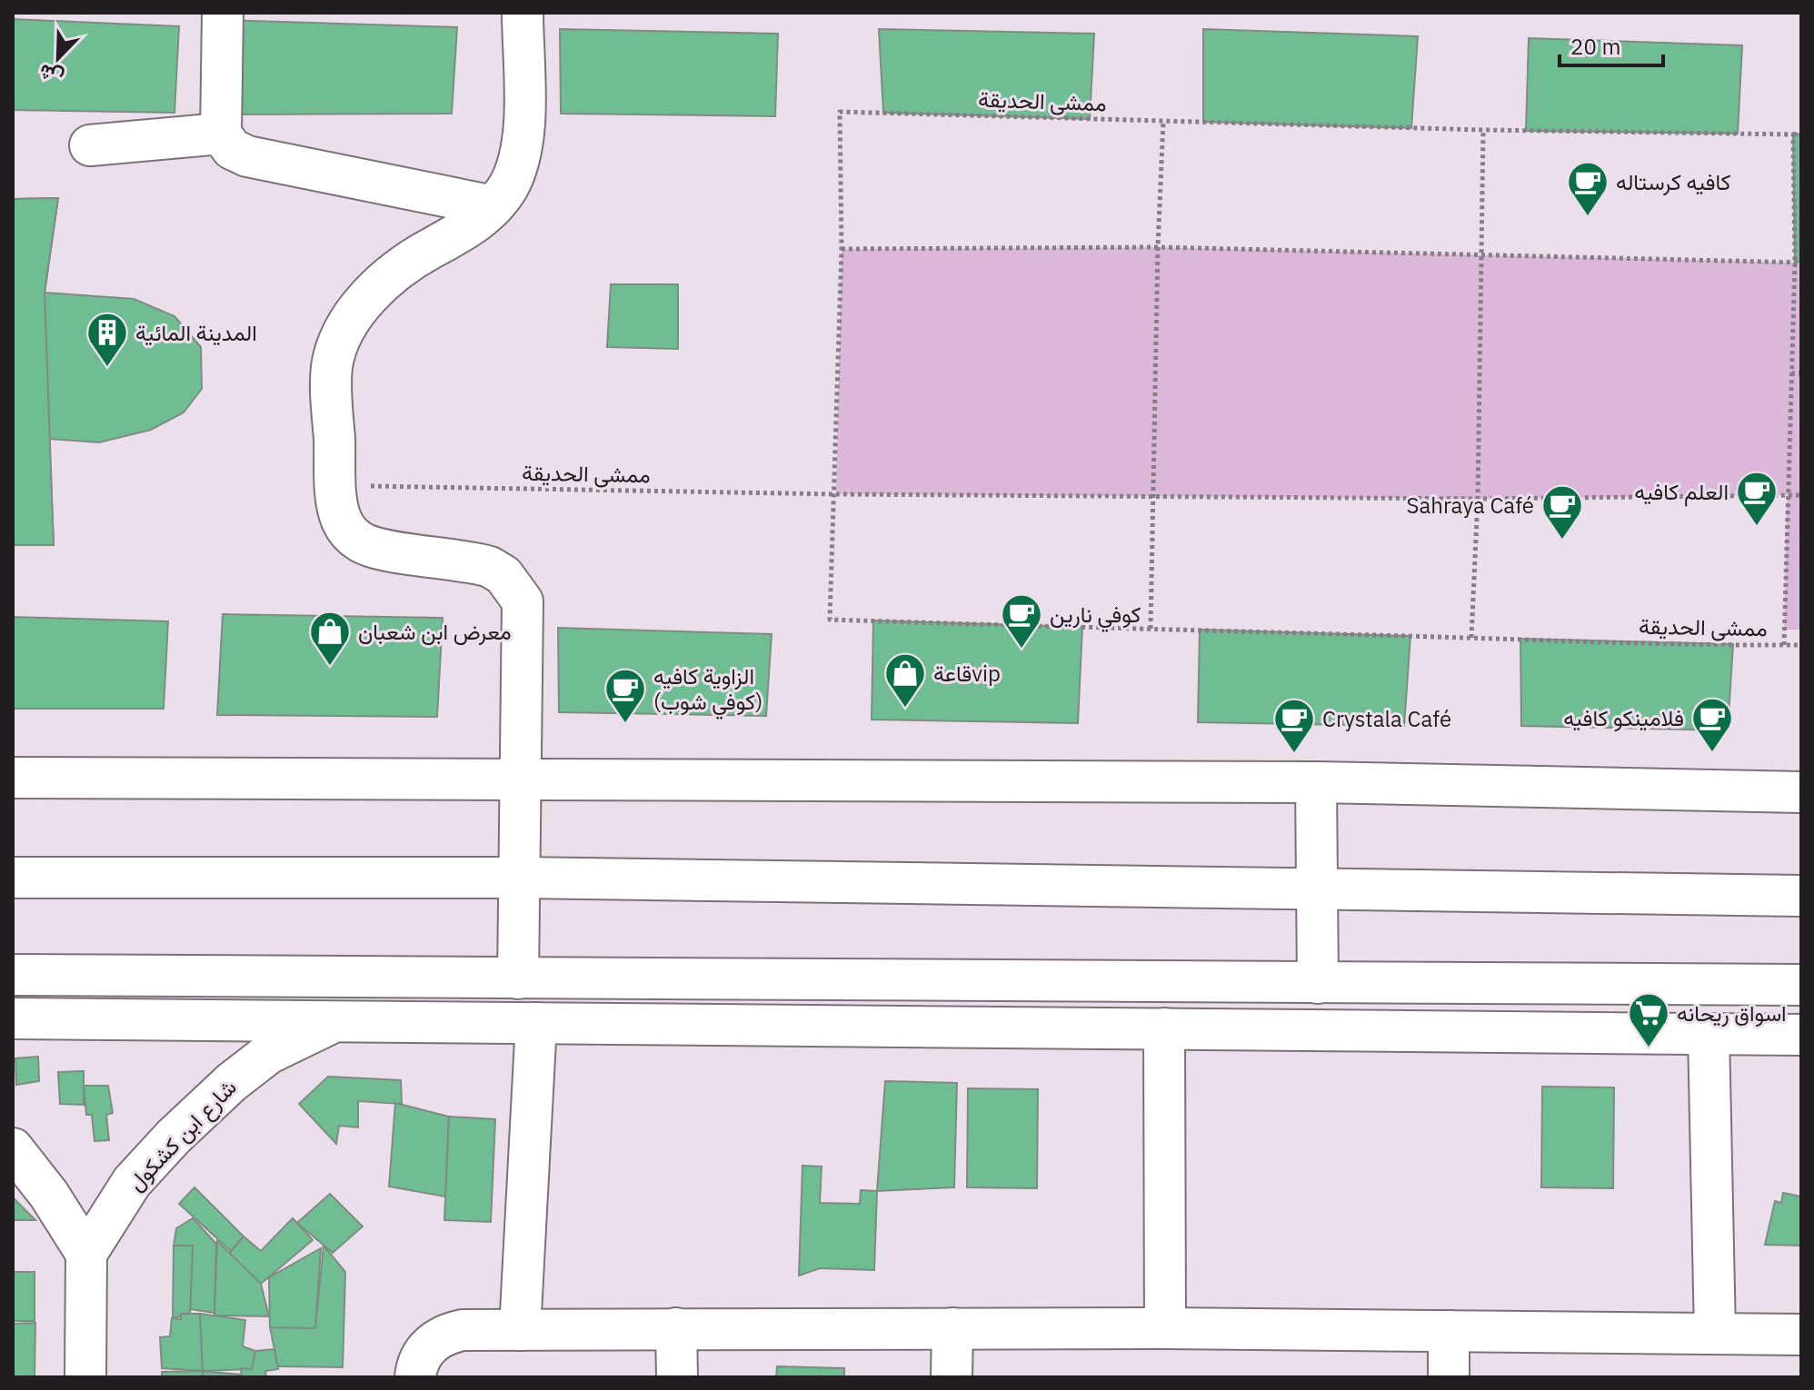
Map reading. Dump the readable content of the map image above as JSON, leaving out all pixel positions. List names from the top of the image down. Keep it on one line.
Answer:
{"streets":{"street":["شارع ابن كشكول"],"path":["ممشى الحديقة"]},"places":{"cafe":["كافيه كرستاله","العلم كافيه","Sahraya Café","كوفي نارين","الزاوية كافيه (كوفي شوب)","فلامينكو كافيه","Crystala Café"],"building":["المدينة المائية"],"shop":["معرض ابن شعبان","قاعةvip"],"supermarket":["اسواق ريحانه"]},"scale_bar":"20 m","north":"bottom left"}
